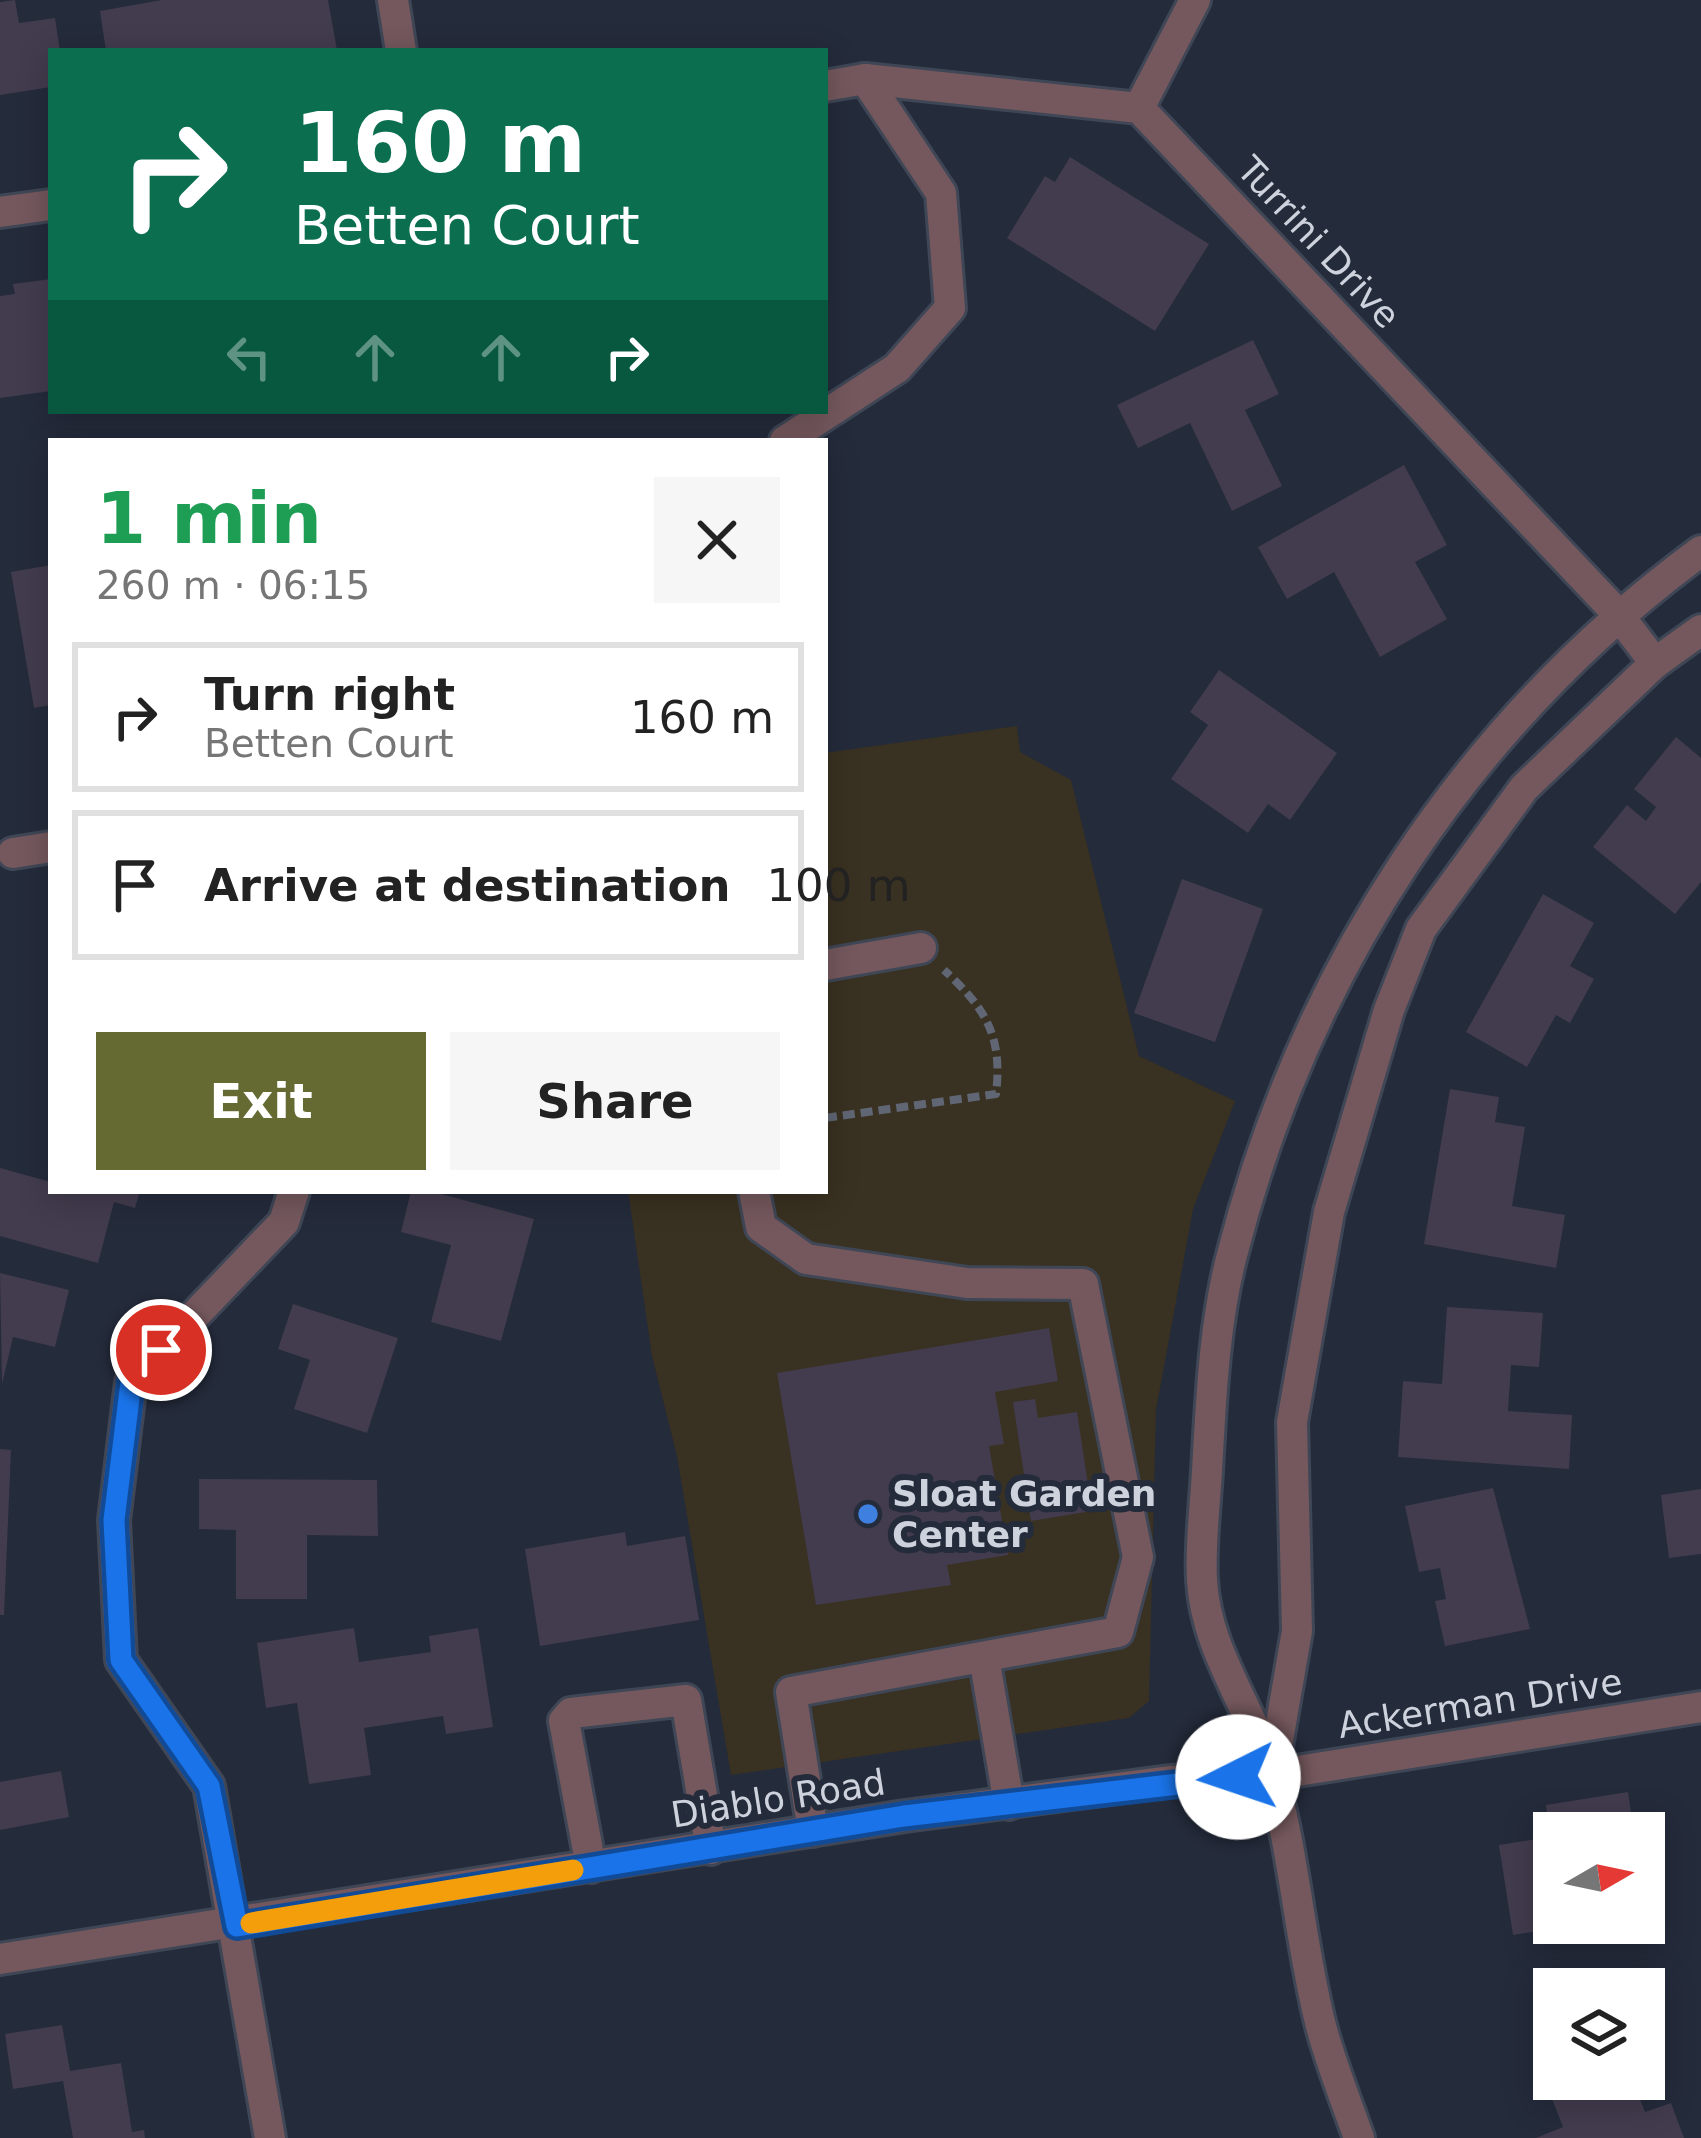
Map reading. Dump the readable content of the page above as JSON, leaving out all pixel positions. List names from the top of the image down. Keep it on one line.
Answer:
{"streets":{"street":["Turrini Drive","Ackerman Drive","Diablo Road"]},"crossings":[["Ackerman Drive","Diablo Road"]],"places":["Sloat Garden Center"],"north":"right","page":{"turn":["160 m","Betten Court"],"heading":["1 min","260 m · 06:15"],"list":[{"name":"Turn right","note":"Betten Court","value":"160 m"},{"name":"Arrive at destination","value":"100 m"}],"buttons":["Exit","Share"]}}
